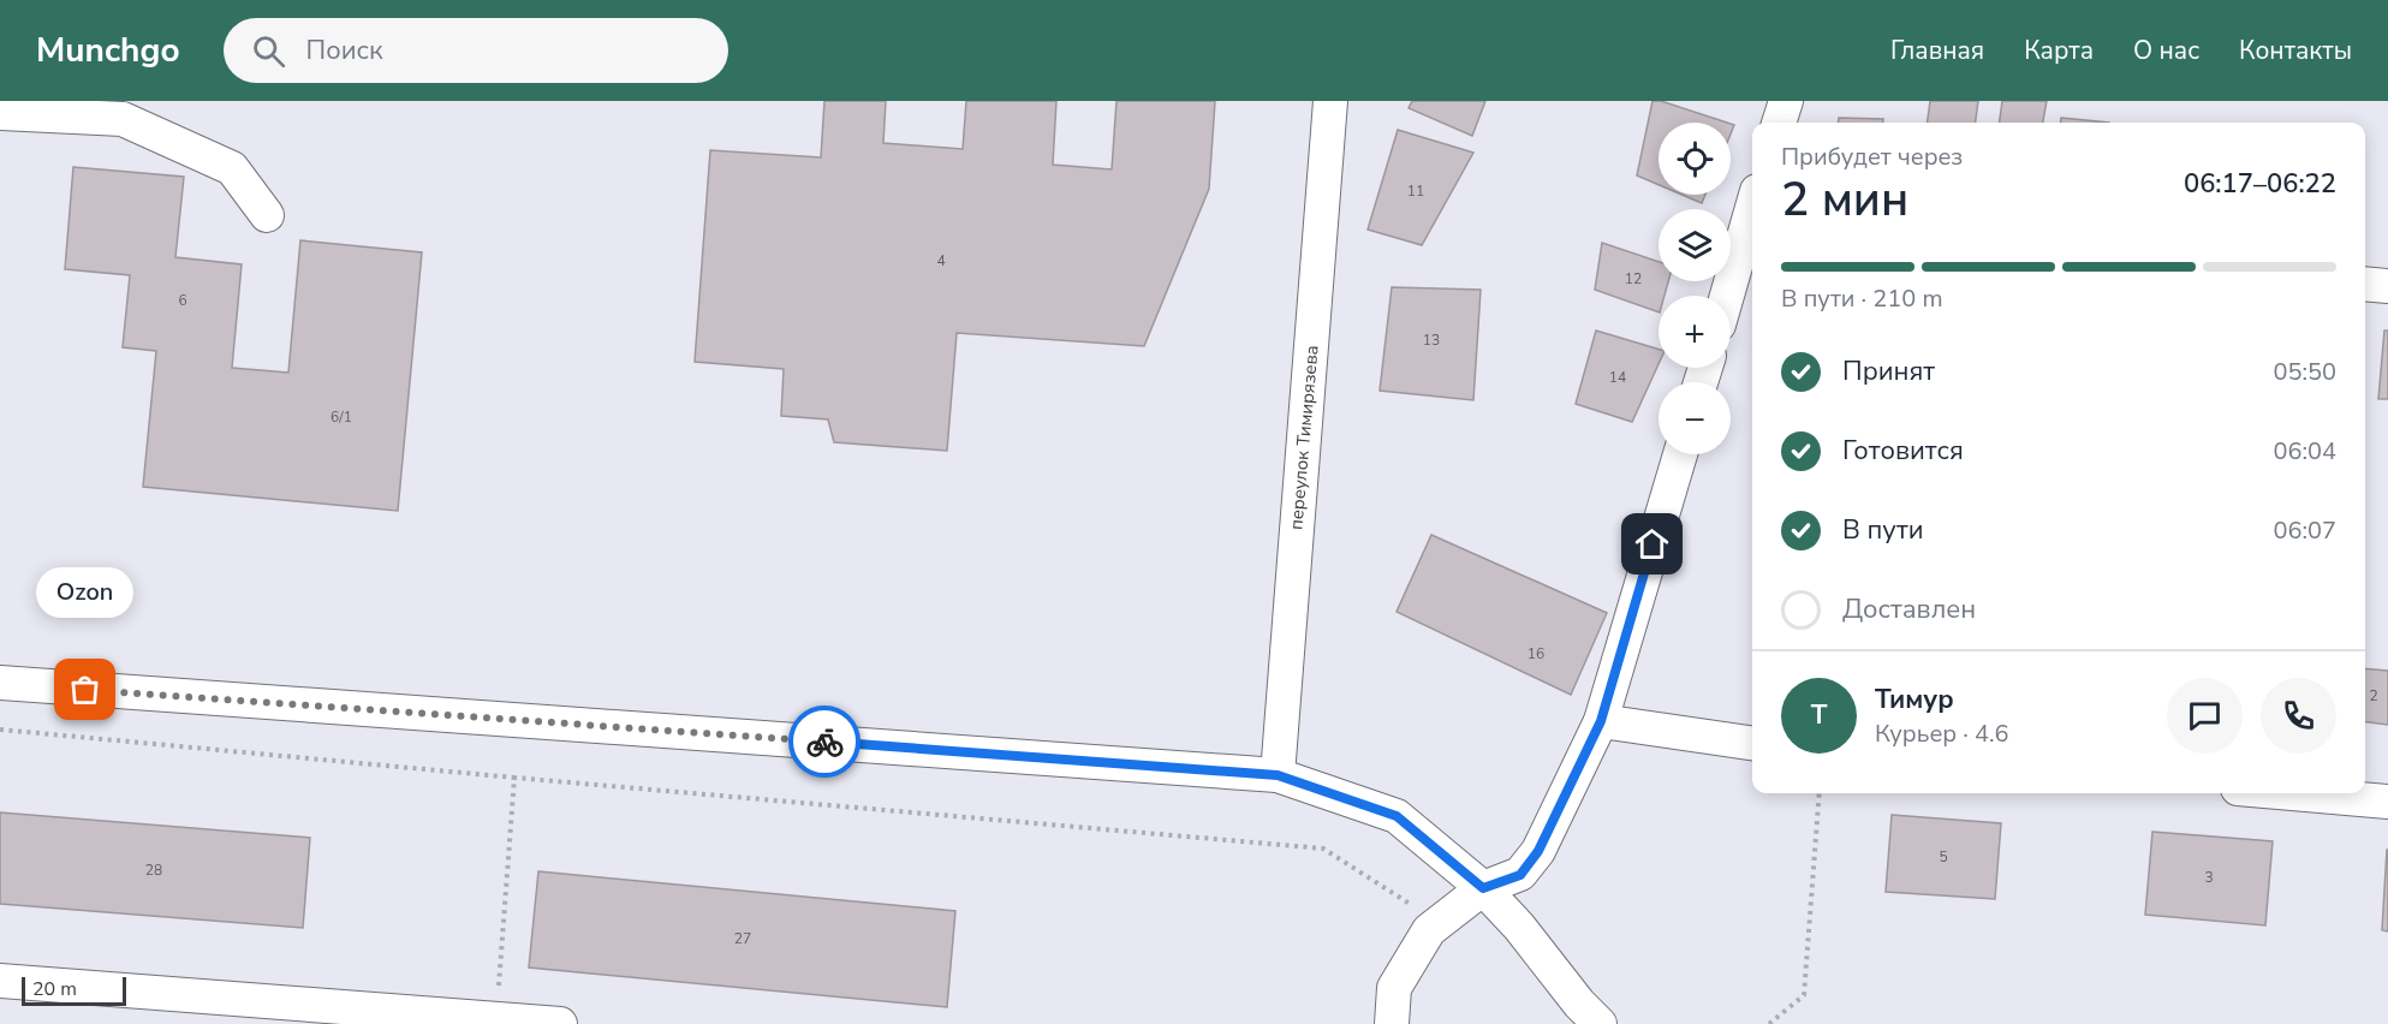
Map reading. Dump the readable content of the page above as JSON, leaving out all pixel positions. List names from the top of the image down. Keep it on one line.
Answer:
{"streets":{"street":["переулок Тимирязева"]},"places":["Ozon"],"house_numbers":["11","4","12","6","13","14","6/1","16","2","5","28","3","27"],"scale_bar":"20 m","page":{"header":"Munchgo","search":"Поиск","nav":["Главная","Карта","О нас","Контакты"],"map_buttons":["+","−"],"heading":["2 мин","Прибудет через","06:17–06:22"],"panel":["Тимур","Курьер · 4.6"],"bar":"В пути · 210 m","list":[["Принят","05:50"],["Готовится","06:04"],["В пути","06:07"],"Доставлен"],"bubble":"Ozon","round":"Т","scale":"20 m"}}
